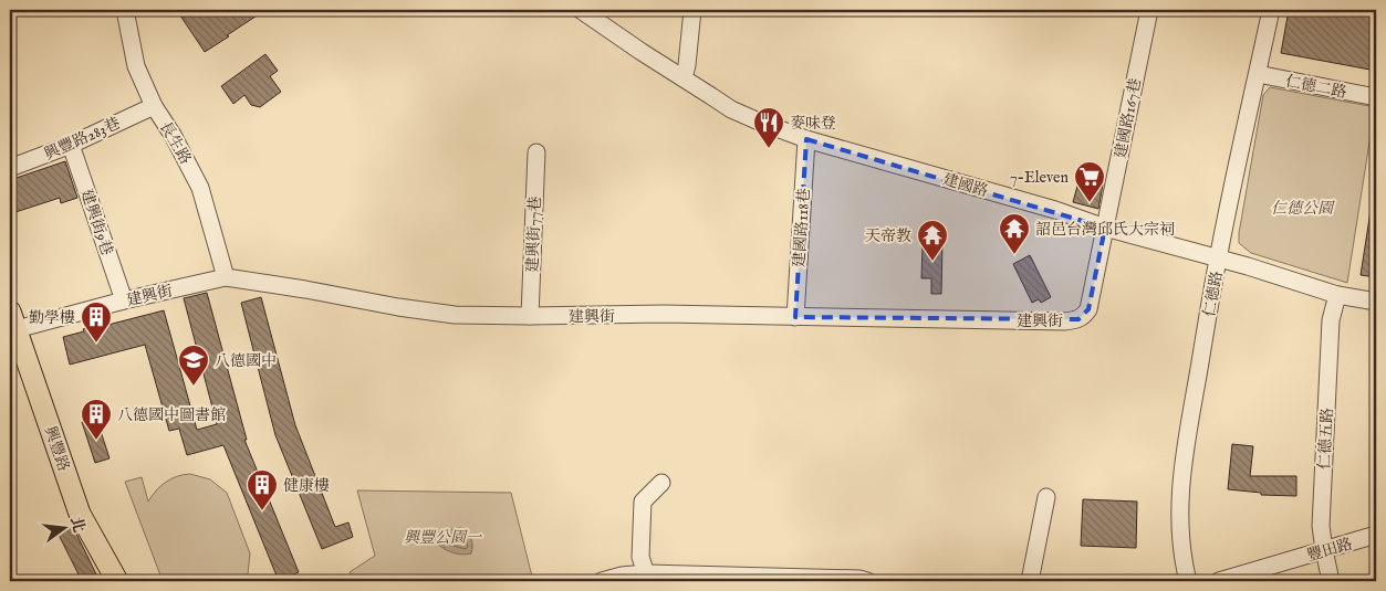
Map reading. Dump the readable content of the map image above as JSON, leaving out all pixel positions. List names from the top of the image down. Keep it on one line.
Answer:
{"streets":{"main road":["興豐路"],"street":["仁德二路","建國路167巷","興豐路283巷","長生路","建國路","建興街9巷","建國路118巷","建興街77巷","仁德路","建興街","仁德五路","豐田路"]},"crossings":[["仁德二路","仁德路"],["建國路167巷","建國路"],["建國路167巷","建興街"],["興豐路283巷","長生路"],["興豐路283巷","建興街9巷"],["長生路","建興街"],["建國路","建國路118巷"],["建國路","仁德路"],["建國路","建興街"],["建國路","仁德五路"],["建興街9巷","建興街"],["建國路118巷","建興街"],["建興街77巷","建興街"],["建興街","興豐路"],["仁德五路","豐田路"]],"parks":["仁德公園","興豐公園一"],"places":{"restaurant":["麥味登"],"supermarket":["7-Eleven"],"temple":["詔邑台灣邱氏大宗祠","天帝教"],"building":["勤學樓","八德國中圖書館","健康樓"],"school or university":["八德國中"]},"north":"right"}
